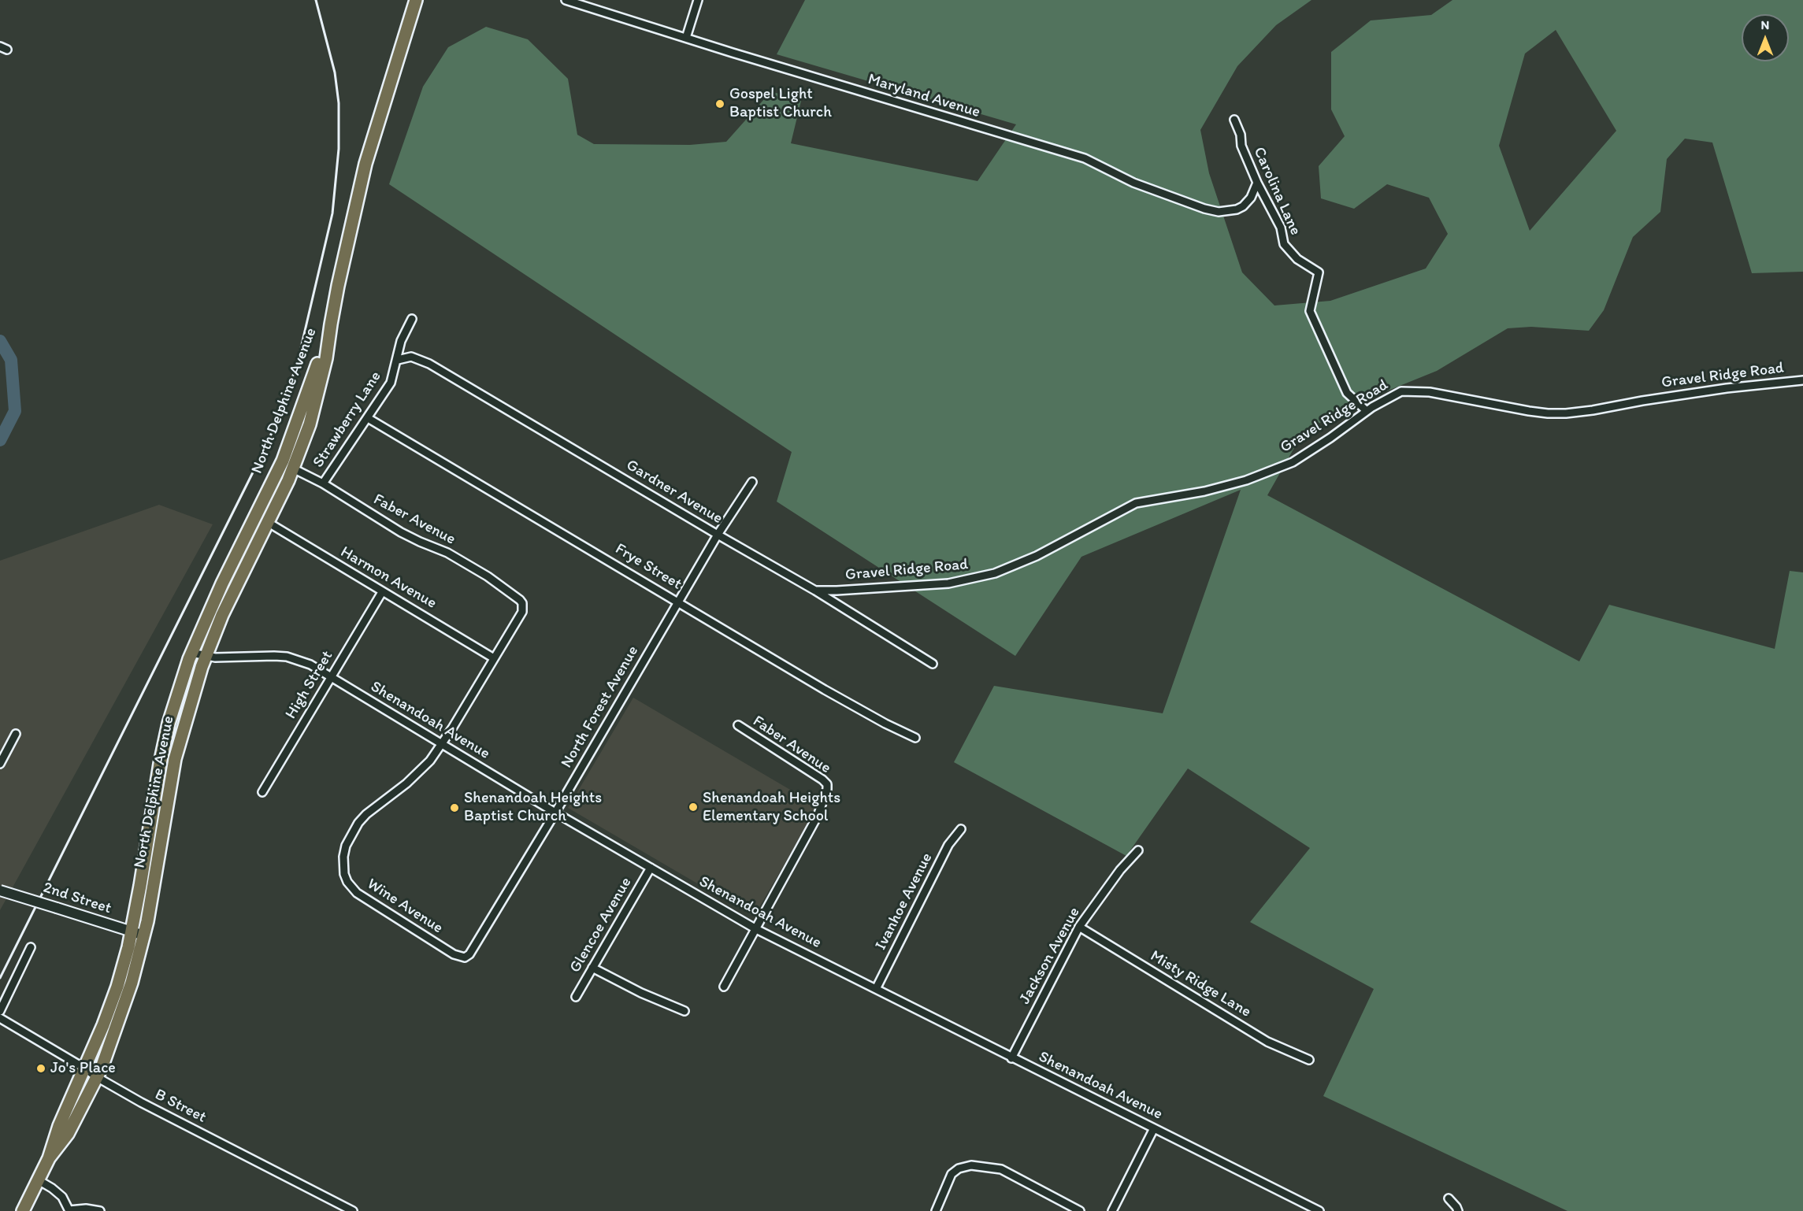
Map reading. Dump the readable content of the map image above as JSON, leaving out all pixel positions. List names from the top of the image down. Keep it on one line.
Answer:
{"streets":{"main road":["North Delphine Avenue"],"street":["Maryland Avenue","Carolina Lane","Gravel Ridge Road","Strawberry Lane","Gardner Avenue","Faber Avenue","Frye Street","Harmon Avenue","High Street","North Forest Avenue","Shenandoah Avenue","2nd Street","Ivanhoe Avenue","Wine Avenue","Glencoe Avenue","Jackson Avenue","Misty Ridge Lane","B Street"]},"crossings":[["Maryland Avenue","Carolina Lane"],["Carolina Lane","Gravel Ridge Road"],["Gravel Ridge Road","Gardner Avenue"],["North Delphine Avenue","Faber Avenue"],["North Delphine Avenue","Harmon Avenue"],["North Delphine Avenue","Shenandoah Avenue"],["North Delphine Avenue","2nd Street"],["North Delphine Avenue","B Street"],["Strawberry Lane","Gardner Avenue"],["Strawberry Lane","Faber Avenue"],["Strawberry Lane","Frye Street"],["Gardner Avenue","North Forest Avenue"],["Faber Avenue","Harmon Avenue"],["Faber Avenue","Shenandoah Avenue"],["Frye Street","North Forest Avenue"],["Harmon Avenue","High Street"],["High Street","Shenandoah Avenue"],["North Forest Avenue","Shenandoah Avenue"],["North Forest Avenue","Wine Avenue"],["Shenandoah Avenue","Ivanhoe Avenue"],["Shenandoah Avenue","Wine Avenue"],["Shenandoah Avenue","Glencoe Avenue"],["Shenandoah Avenue","Jackson Avenue"],["Jackson Avenue","Misty Ridge Lane"]],"places":["Gospel Light Baptist Church","Shenandoah Heights Elementary School","Shenandoah Heights Baptist Church","Jo's Place"],"north":"top"}
